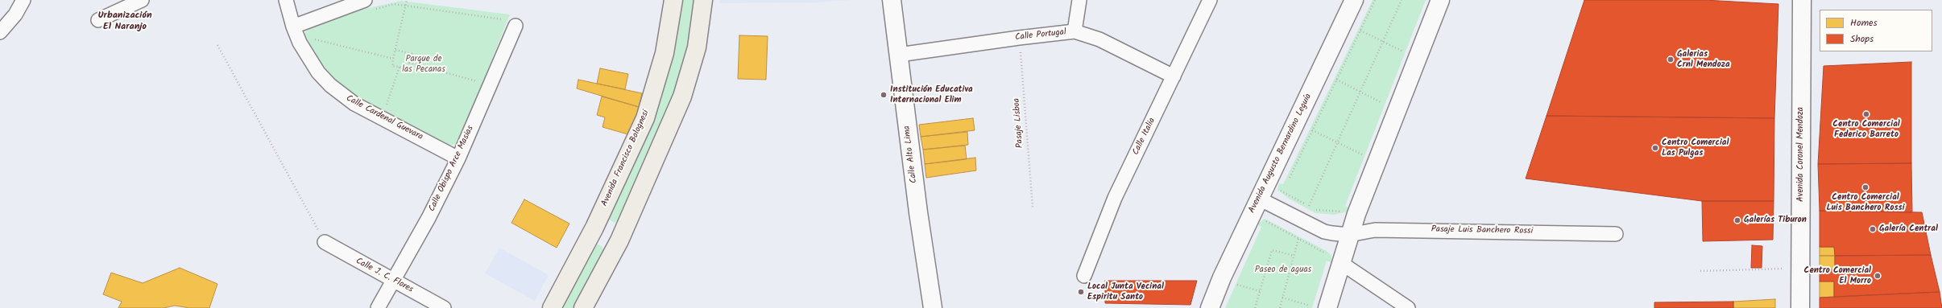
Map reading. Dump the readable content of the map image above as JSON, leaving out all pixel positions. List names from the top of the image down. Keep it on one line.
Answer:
{"streets":{"main road":["Avenida Augusto Bernardino Leguía","Calle Alto Lima","Avenida Coronel Mendoza","Avenida Francisco Bolognesi"],"street":["Calle Portugal","Calle Cardenal Guevara","Calle Italia","Calle Obispo Arce Masias","Pasaje Luis Banchero Rossi","Calle J. C. Flores"],"path":["Pasaje Lisboa"]},"crossings":[["Calle Portugal","Pasaje Lisboa"],["Calle Portugal","Calle Italia"],["Calle Portugal","Calle Alto Lima"],["Calle Cardenal Guevara","Calle Obispo Arce Masias"],["Avenida Augusto Bernardino Leguía","Pasaje Luis Banchero Rossi"],["Calle Obispo Arce Masias","Calle J. C. Flores"]],"districts":["Urbanización El Naranjo"],"parks":["Parque de las Pecanas","Paseo de aguas"],"places":["Galerias Crnl Mendoza","Institución Educativa Internacional Elim","Centro Comercial Federico Barreto","Centro Comercial Las Pulgas","Centro Comercial Luis Banchero Rossi","Galerías Tiburon","Galería Central","Centro Comercial El Morro","Local Junta Vecinal Espiritu Santo"],"legend":["Homes","Shops"]}
